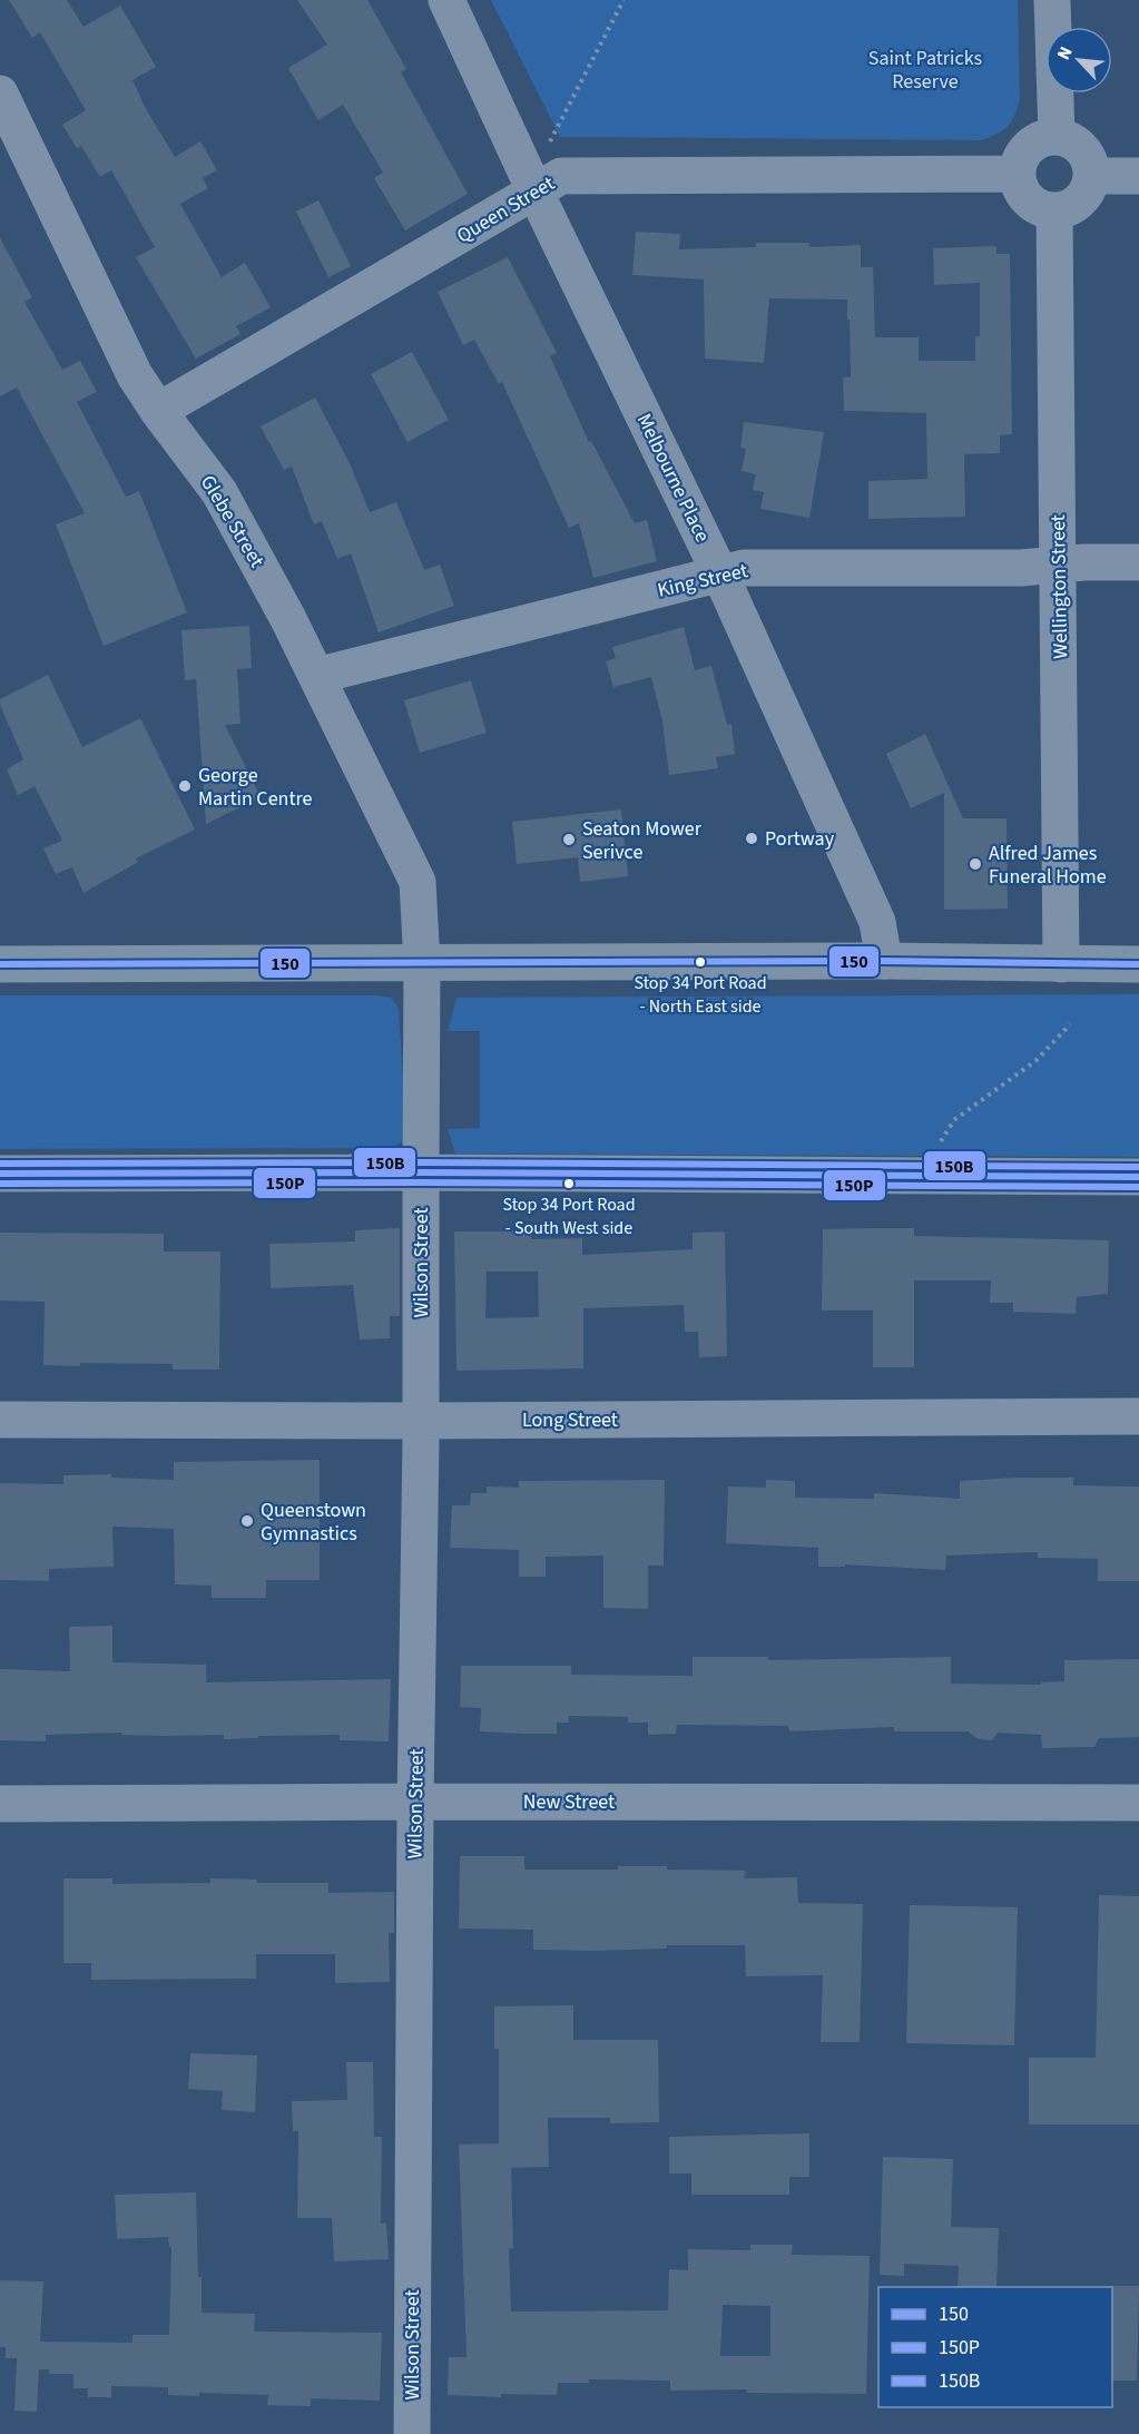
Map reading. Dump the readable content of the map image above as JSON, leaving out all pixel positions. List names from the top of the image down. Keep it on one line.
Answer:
{"streets":{"street":["Queen Street","Melbourne Place","Glebe Street","King Street","Wellington Street","Wilson Street","Long Street","New Street"]},"crossings":[["Queen Street","Melbourne Place"],["Queen Street","Glebe Street"],["Queen Street","Wellington Street"],["Melbourne Place","King Street"],["Glebe Street","King Street"],["King Street","Wellington Street"],["Wilson Street","Long Street"],["Wilson Street","New Street"]],"parks":["Saint Patricks Reserve"],"places":["George Martin Centre","Portway","Seaton Mower Serivce","Alfred James Funeral Home","Stop 34 Port Road - North East side","Stop 34 Port Road - South West side","Queenstown Gymnastics"],"lines":["transit line 150","transit line 150B","transit line 150P"],"legend":["150","150P","150B"],"north":"top left"}
